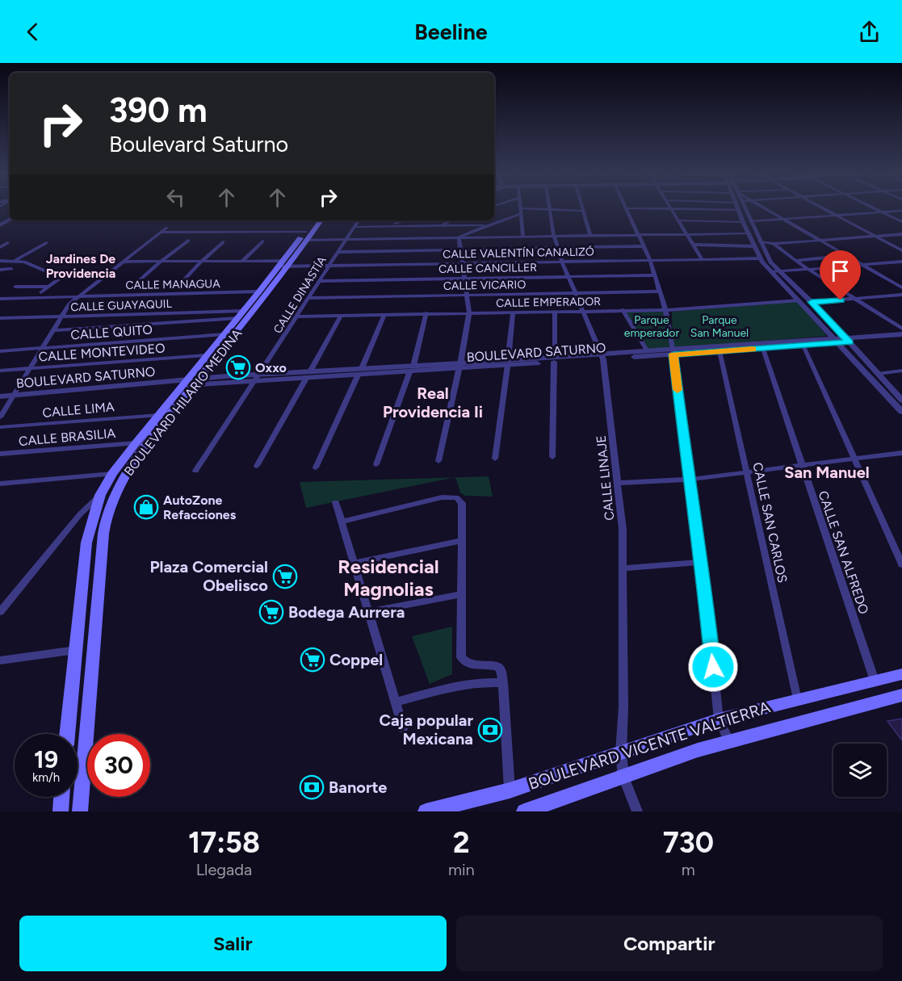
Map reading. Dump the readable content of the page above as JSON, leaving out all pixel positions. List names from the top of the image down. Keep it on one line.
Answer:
{"streets":{"main road":["BOULEVARD HILARIO MEDINA","BOULEVARD VICENTE VALTIERRA"],"street":["CALLE VALENTÍN CANALIZÓ","CALLE CANCILLER","CALLE MANAGUA","CALLE VICARIO","CALLE DINASTÍA","CALLE EMPERADOR","CALLE GUAYAQUIL","CALLE QUITO","CALLE MONTEVIDEO","BOULEVARD SATURNO","CALLE LIMA","CALLE BRASILIA","CALLE LINAJE","CALLE SAN CARLOS","CALLE SAN ALFREDO"]},"crossings":[["CALLE VALENTÍN CANALIZÓ","CALLE DINASTÍA"],["CALLE VALENTÍN CANALIZÓ","BOULEVARD HILARIO MEDINA"],["CALLE VALENTÍN CANALIZÓ","CALLE LINAJE"],["CALLE CANCILLER","CALLE DINASTÍA"],["CALLE CANCILLER","CALLE LINAJE"],["CALLE MANAGUA","BOULEVARD HILARIO MEDINA"],["CALLE VICARIO","CALLE DINASTÍA"],["CALLE VICARIO","CALLE LINAJE"],["CALLE DINASTÍA","CALLE EMPERADOR"],["CALLE DINASTÍA","BOULEVARD SATURNO"],["CALLE EMPERADOR","CALLE LINAJE"],["CALLE GUAYAQUIL","BOULEVARD HILARIO MEDINA"],["CALLE QUITO","BOULEVARD HILARIO MEDINA"],["CALLE MONTEVIDEO","BOULEVARD HILARIO MEDINA"],["BOULEVARD SATURNO","BOULEVARD HILARIO MEDINA"],["BOULEVARD SATURNO","CALLE LINAJE"],["BOULEVARD SATURNO","CALLE SAN CARLOS"],["BOULEVARD SATURNO","CALLE SAN ALFREDO"],["BOULEVARD HILARIO MEDINA","CALLE LIMA"],["BOULEVARD HILARIO MEDINA","CALLE BRASILIA"],["CALLE LINAJE","BOULEVARD VICENTE VALTIERRA"],["CALLE SAN CARLOS","BOULEVARD VICENTE VALTIERRA"],["CALLE SAN ALFREDO","BOULEVARD VICENTE VALTIERRA"]],"districts":["Jardines De Providencia","Real Providencia Ii","San Manuel","Residencial Magnolias"],"parks":["Parque emperador","Parque San Manuel"],"places":{"supermarket":["Oxxo","Plaza Comercial Obelisco","Bodega Aurrera","Coppel"],"shop":["AutoZone Refacciones"],"bank":["Caja popular Mexicana","Banorte"]},"page":{"header":"Beeline","turn":["390 m","Boulevard Saturno"],"speed":"19 km/h","limit":"30","eta":["17:58","Llegada","2","min","730","m"],"buttons":["Salir","Compartir"]}}
